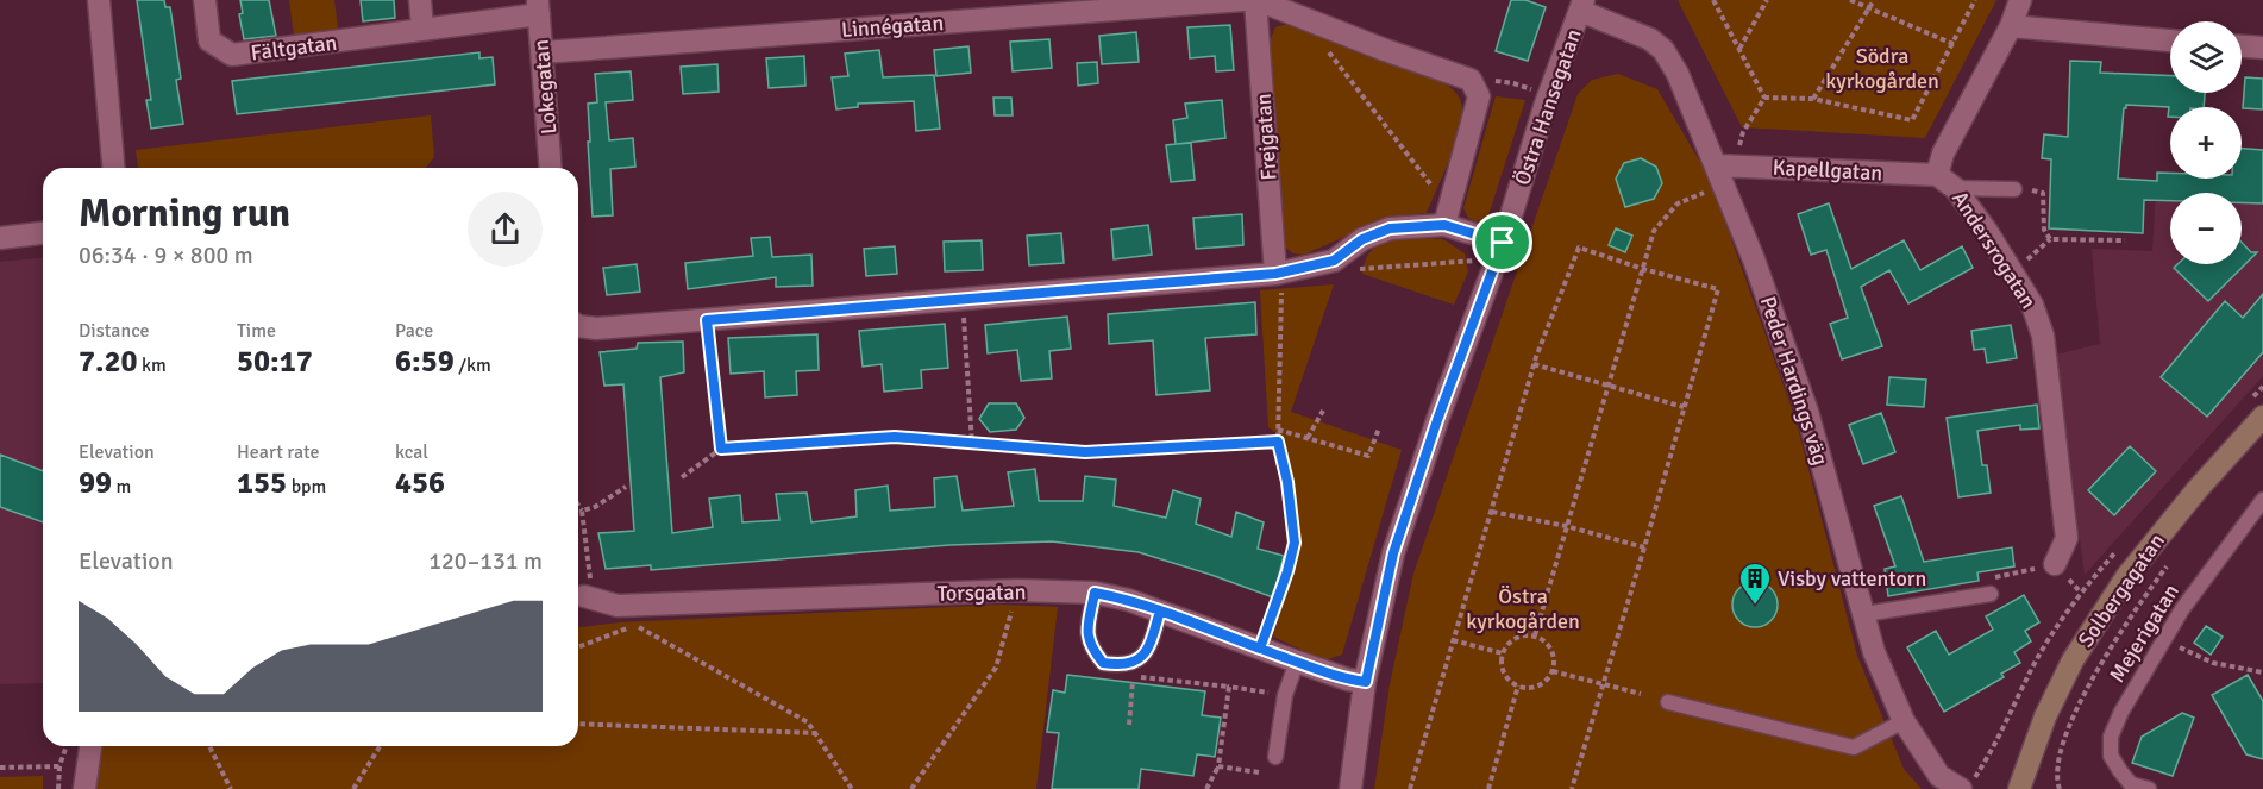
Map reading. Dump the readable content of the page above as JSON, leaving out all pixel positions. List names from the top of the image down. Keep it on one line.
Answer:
{"streets":{"main road":["Solbergagatan"],"street":["Linnégatan","Fältgatan","Lokegatan","Östra Hansegatan","Frejgatan","Kapellgatan","Andersrogatan","Peder Hardings väg","Torsgatan"],"lane":["Mejerigatan"]},"crossings":[["Linnégatan","Lokegatan"],["Fältgatan","Lokegatan"],["Östra Hansegatan","Peder Hardings väg"],["Östra Hansegatan","Torsgatan"],["Kapellgatan","Andersrogatan"],["Kapellgatan","Peder Hardings väg"]],"parks":["Södra kyrkogården","Östra kyrkogården"],"places":{"building":["Visby vattentorn"]},"page":{"map_buttons":["+","−"],"heading":["Morning run","06:34 · 9 × 800 m"],"stats":[["Distance","7.20 km"],["Time","50:17"],["Pace","6:59 /km"],["Elevation","99 m"],["Heart rate","155 bpm"],["kcal","456"]],"chart":["Elevation","120–131 m"]}}
